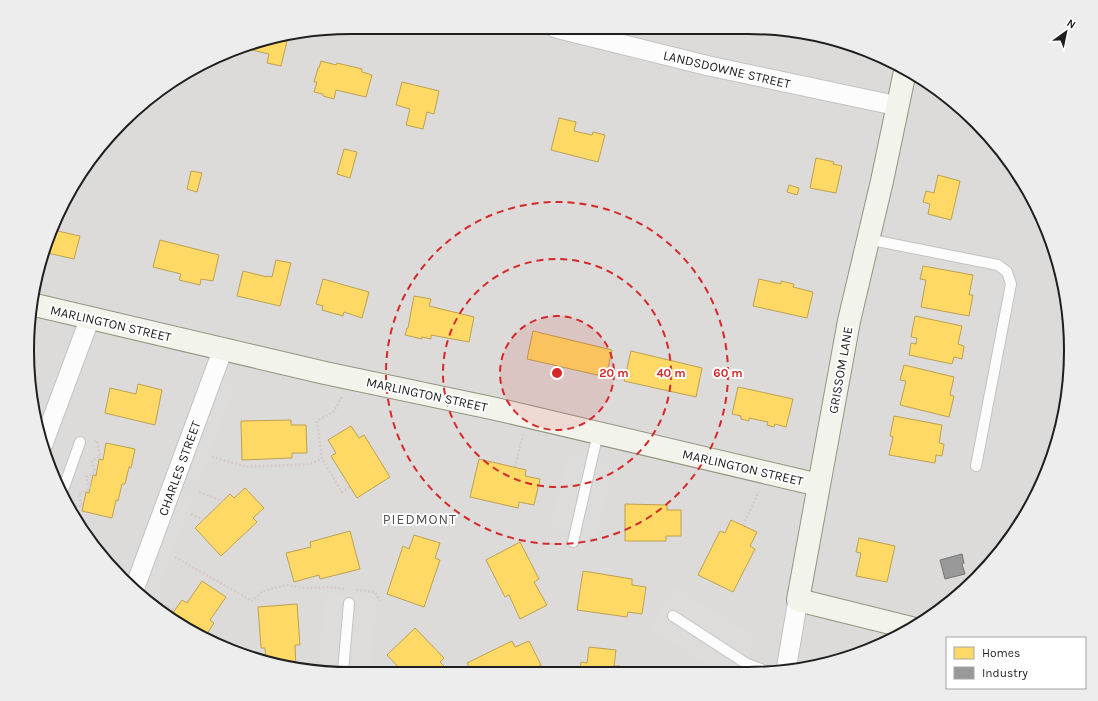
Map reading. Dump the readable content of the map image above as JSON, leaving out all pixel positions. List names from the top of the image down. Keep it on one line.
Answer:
{"streets":{"street":["LANDSDOWNE STREET","MARLINGTON STREET","GRISSOM LANE","CHARLES STREET"]},"crossings":[["LANDSDOWNE STREET","GRISSOM LANE"],["MARLINGTON STREET","GRISSOM LANE"],["MARLINGTON STREET","CHARLES STREET"]],"districts":["PIEDMONT"],"legend":["Homes","Industry"],"north":"top right","rings":["20 m","40 m","60 m"]}
